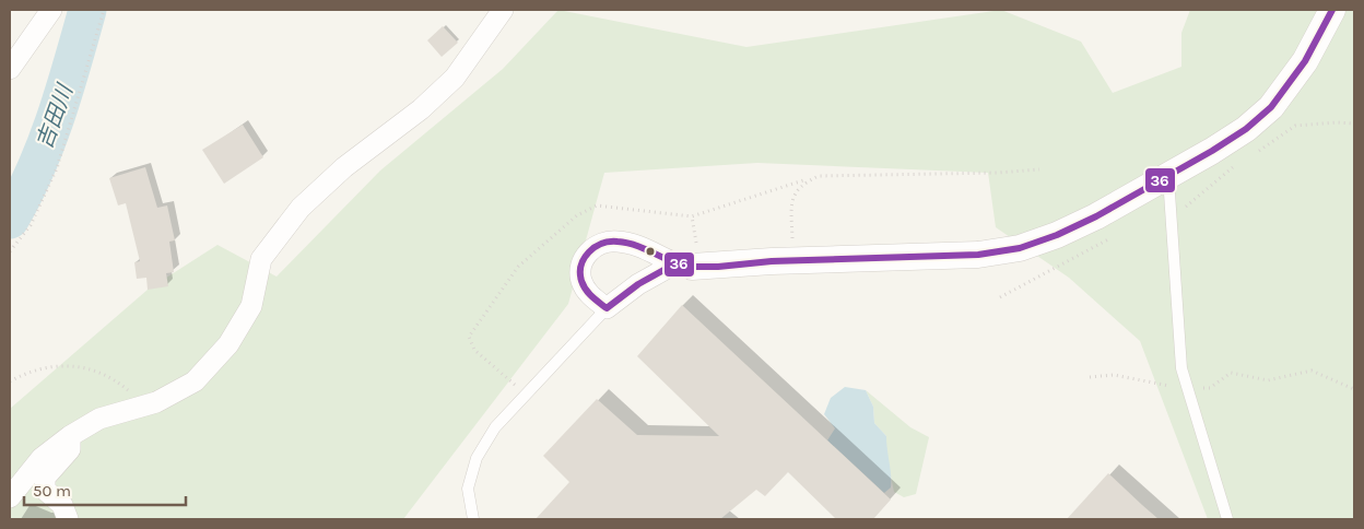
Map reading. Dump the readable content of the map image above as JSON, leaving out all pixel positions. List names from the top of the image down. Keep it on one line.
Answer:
{"water":["吉田川"],"lines":["transit line 36"],"scale_bar":"50 m"}
